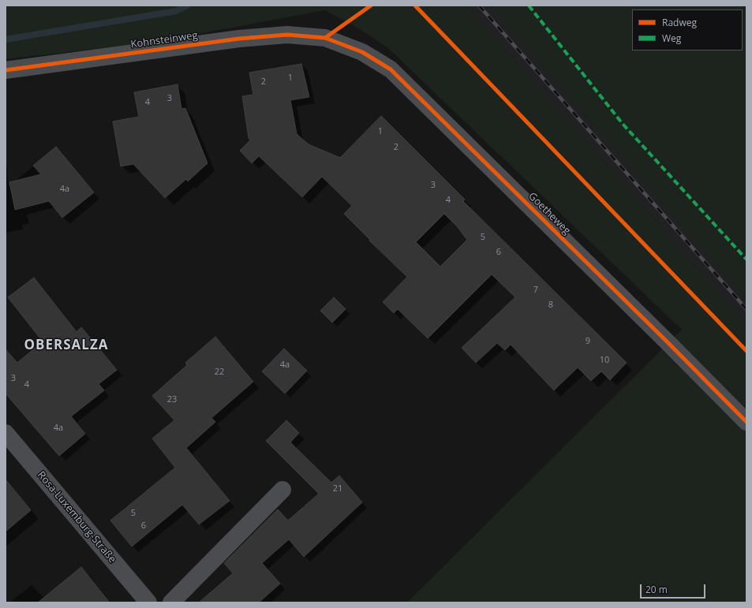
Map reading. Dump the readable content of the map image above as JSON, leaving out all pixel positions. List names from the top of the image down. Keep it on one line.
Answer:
{"streets":{"street":["Kohnsteinweg","Goetheweg","Rosa-Luxemburg-Straße"]},"crossings":[["Kohnsteinweg","Goetheweg"]],"districts":["OBERSALZA"],"house_numbers":["1","2","3","4","1","2","3","4a","4","5","6","7","8","9","10","4a","22","3","4","23","4a","21","5","6"],"legend":["Radweg","Weg"],"scale_bar":"20 m"}
